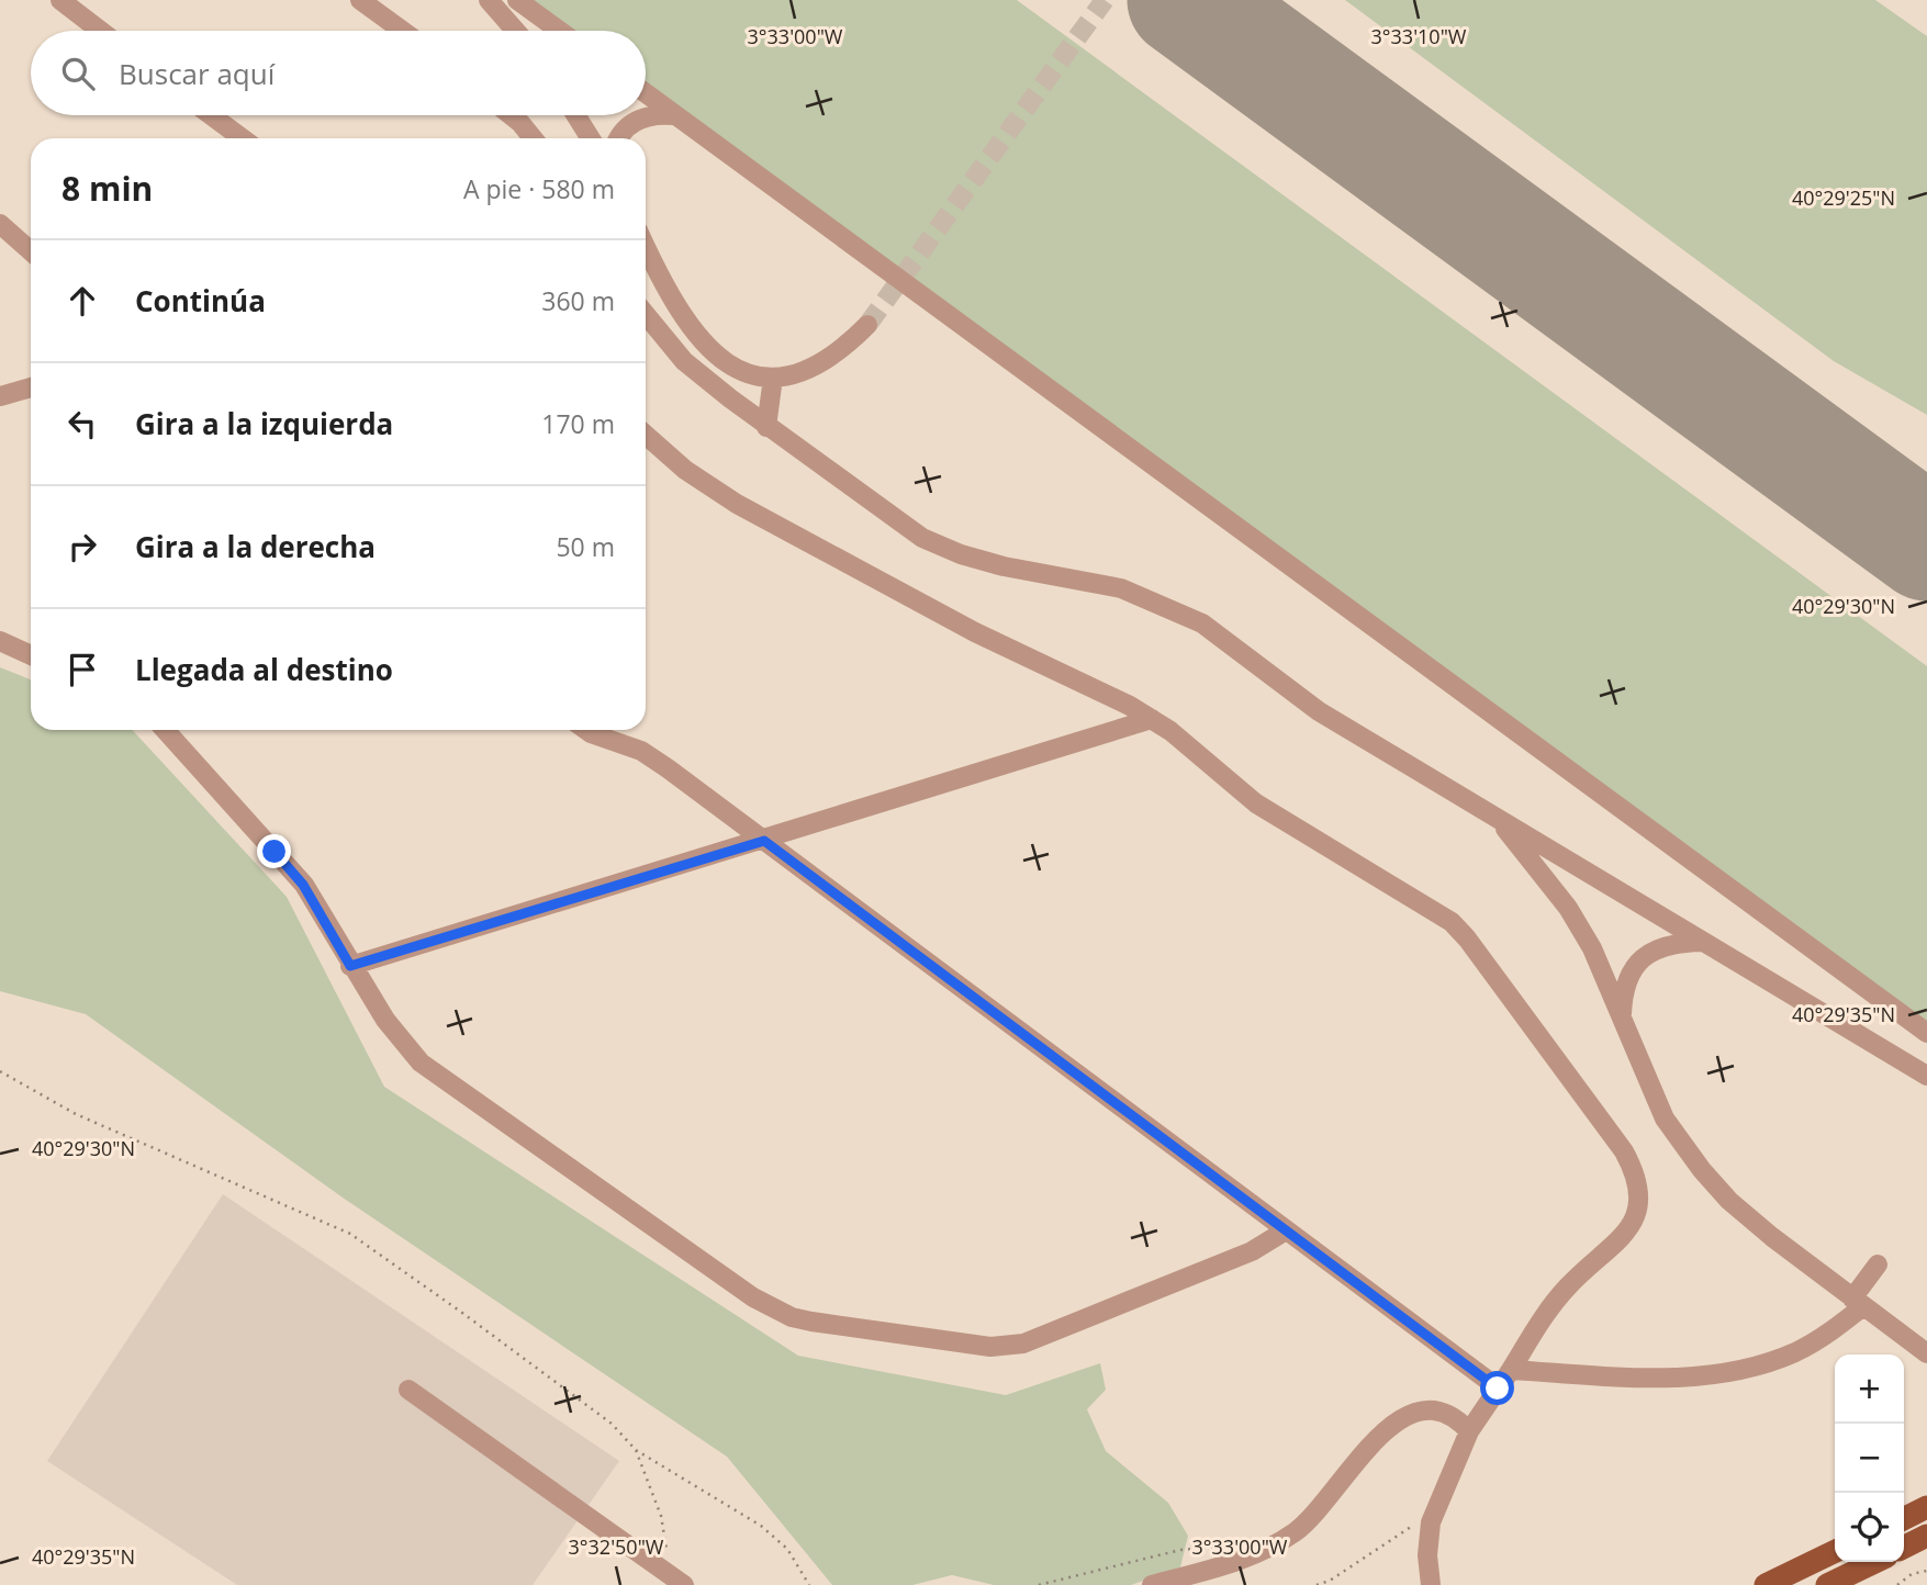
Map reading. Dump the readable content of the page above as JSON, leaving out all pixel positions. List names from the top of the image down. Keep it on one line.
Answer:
{"page":{"search":"Buscar aquí","heading":["8 min","A pie · 580 m"],"list":[["Continúa","360 m"],["Gira a la izquierda","170 m"],["Gira a la derecha","50 m"],"Llegada al destino"],"map_buttons":["+","−"]},"coordinates":["3°33'00\"W","3°33'10\"W","40°29'25\"N","40°29'30\"N","40°29'35\"N","3°32'50\"W"]}
